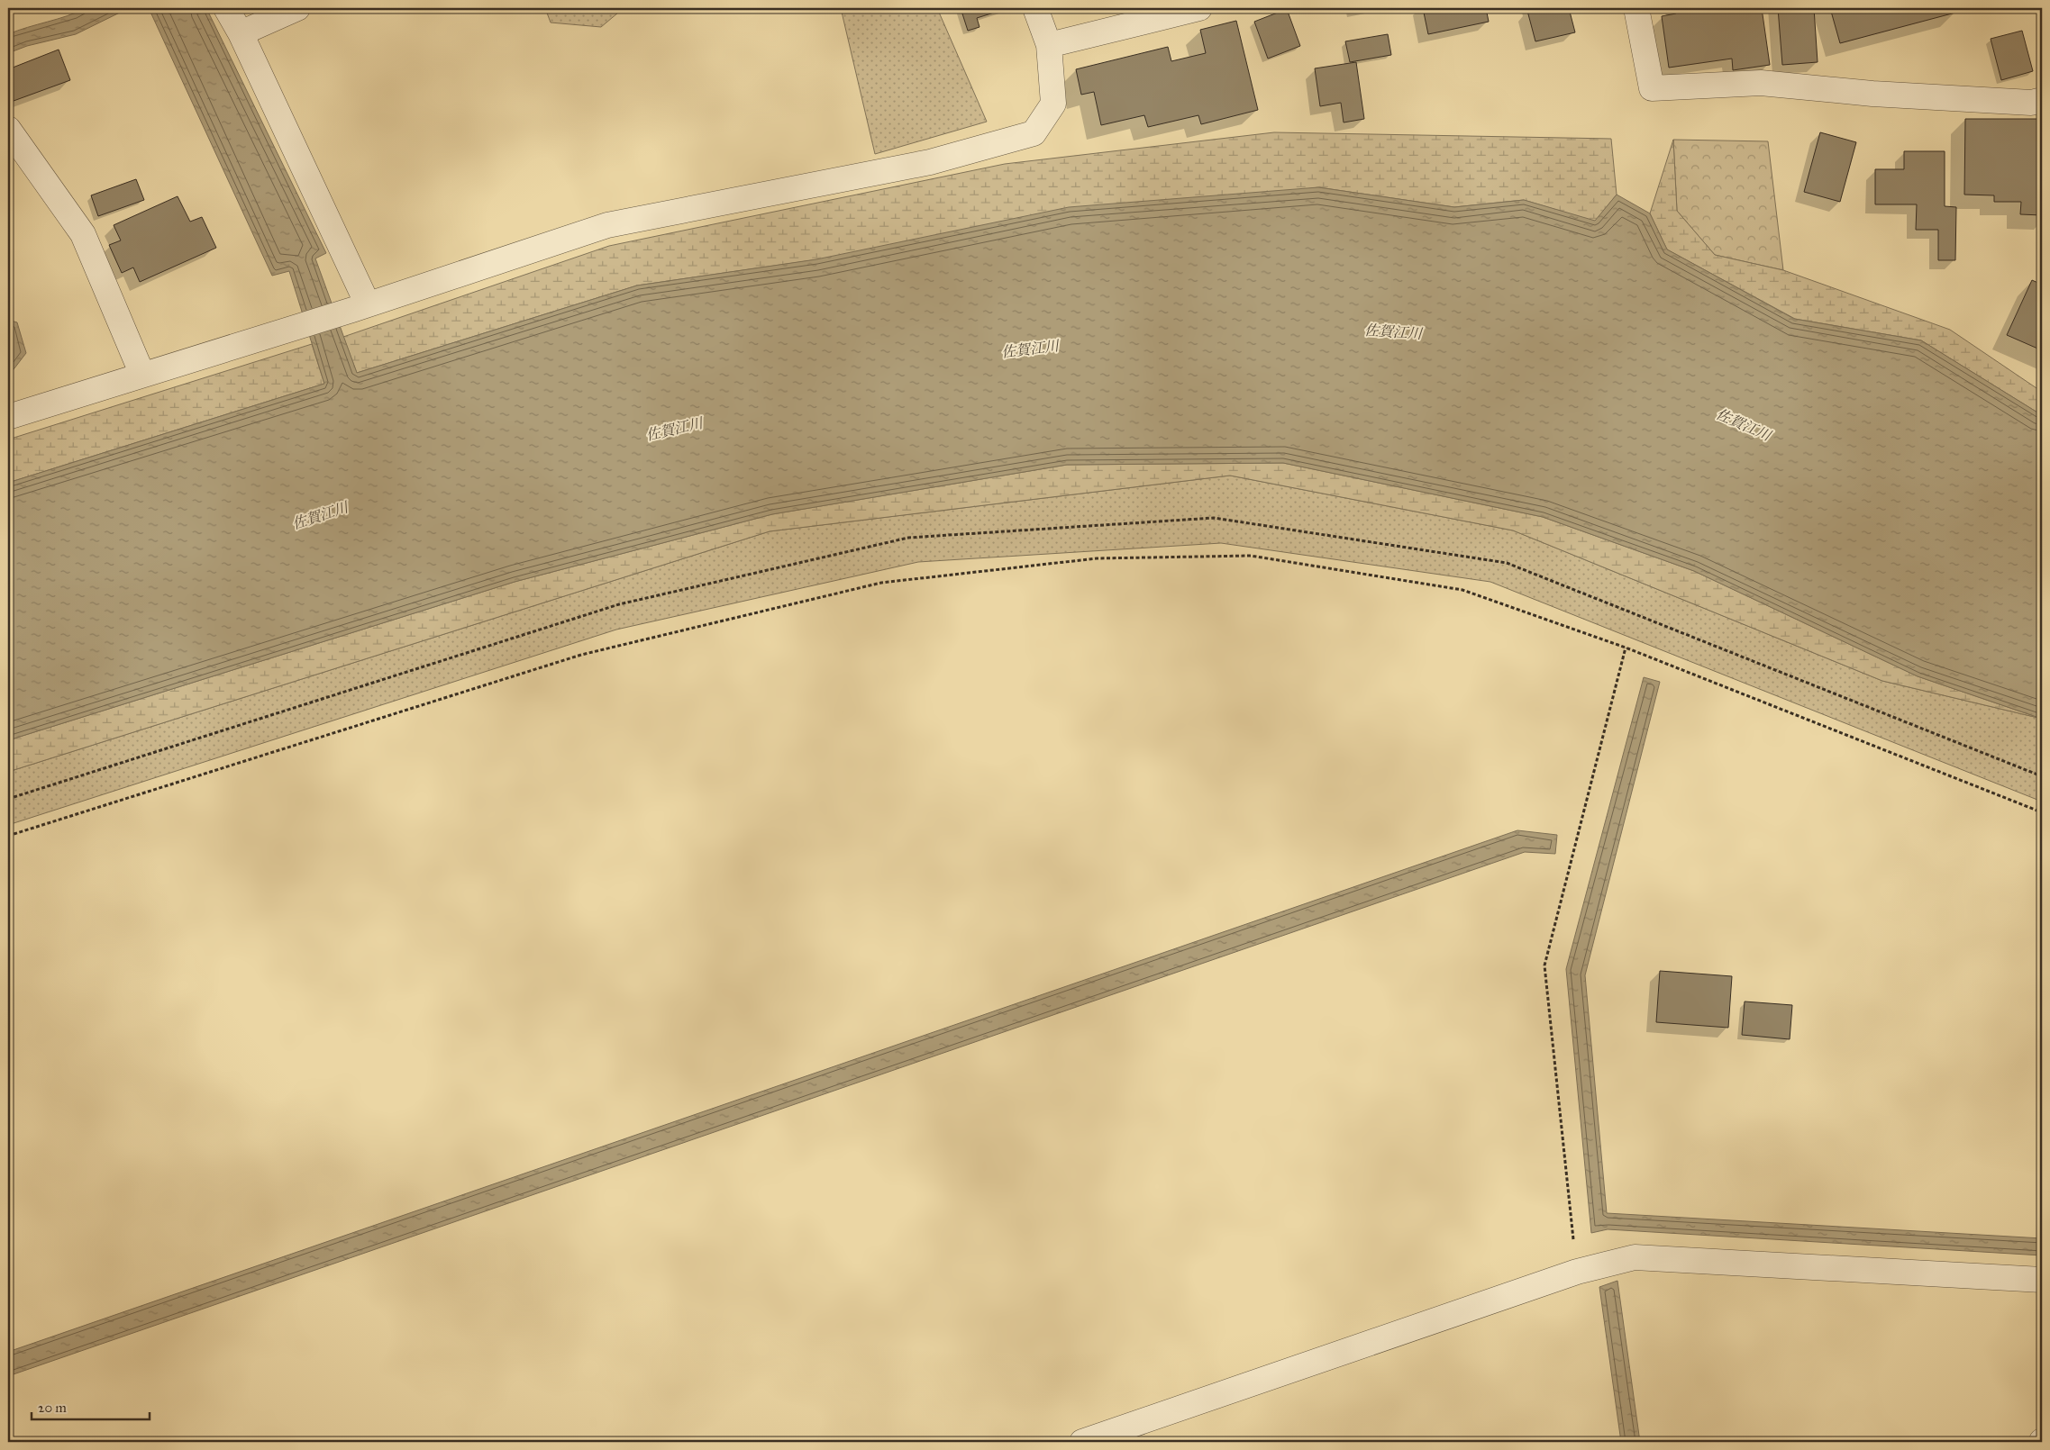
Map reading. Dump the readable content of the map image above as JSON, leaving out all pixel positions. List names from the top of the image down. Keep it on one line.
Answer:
{"water":["佐賀江川"],"scale_bar":"20 m"}
